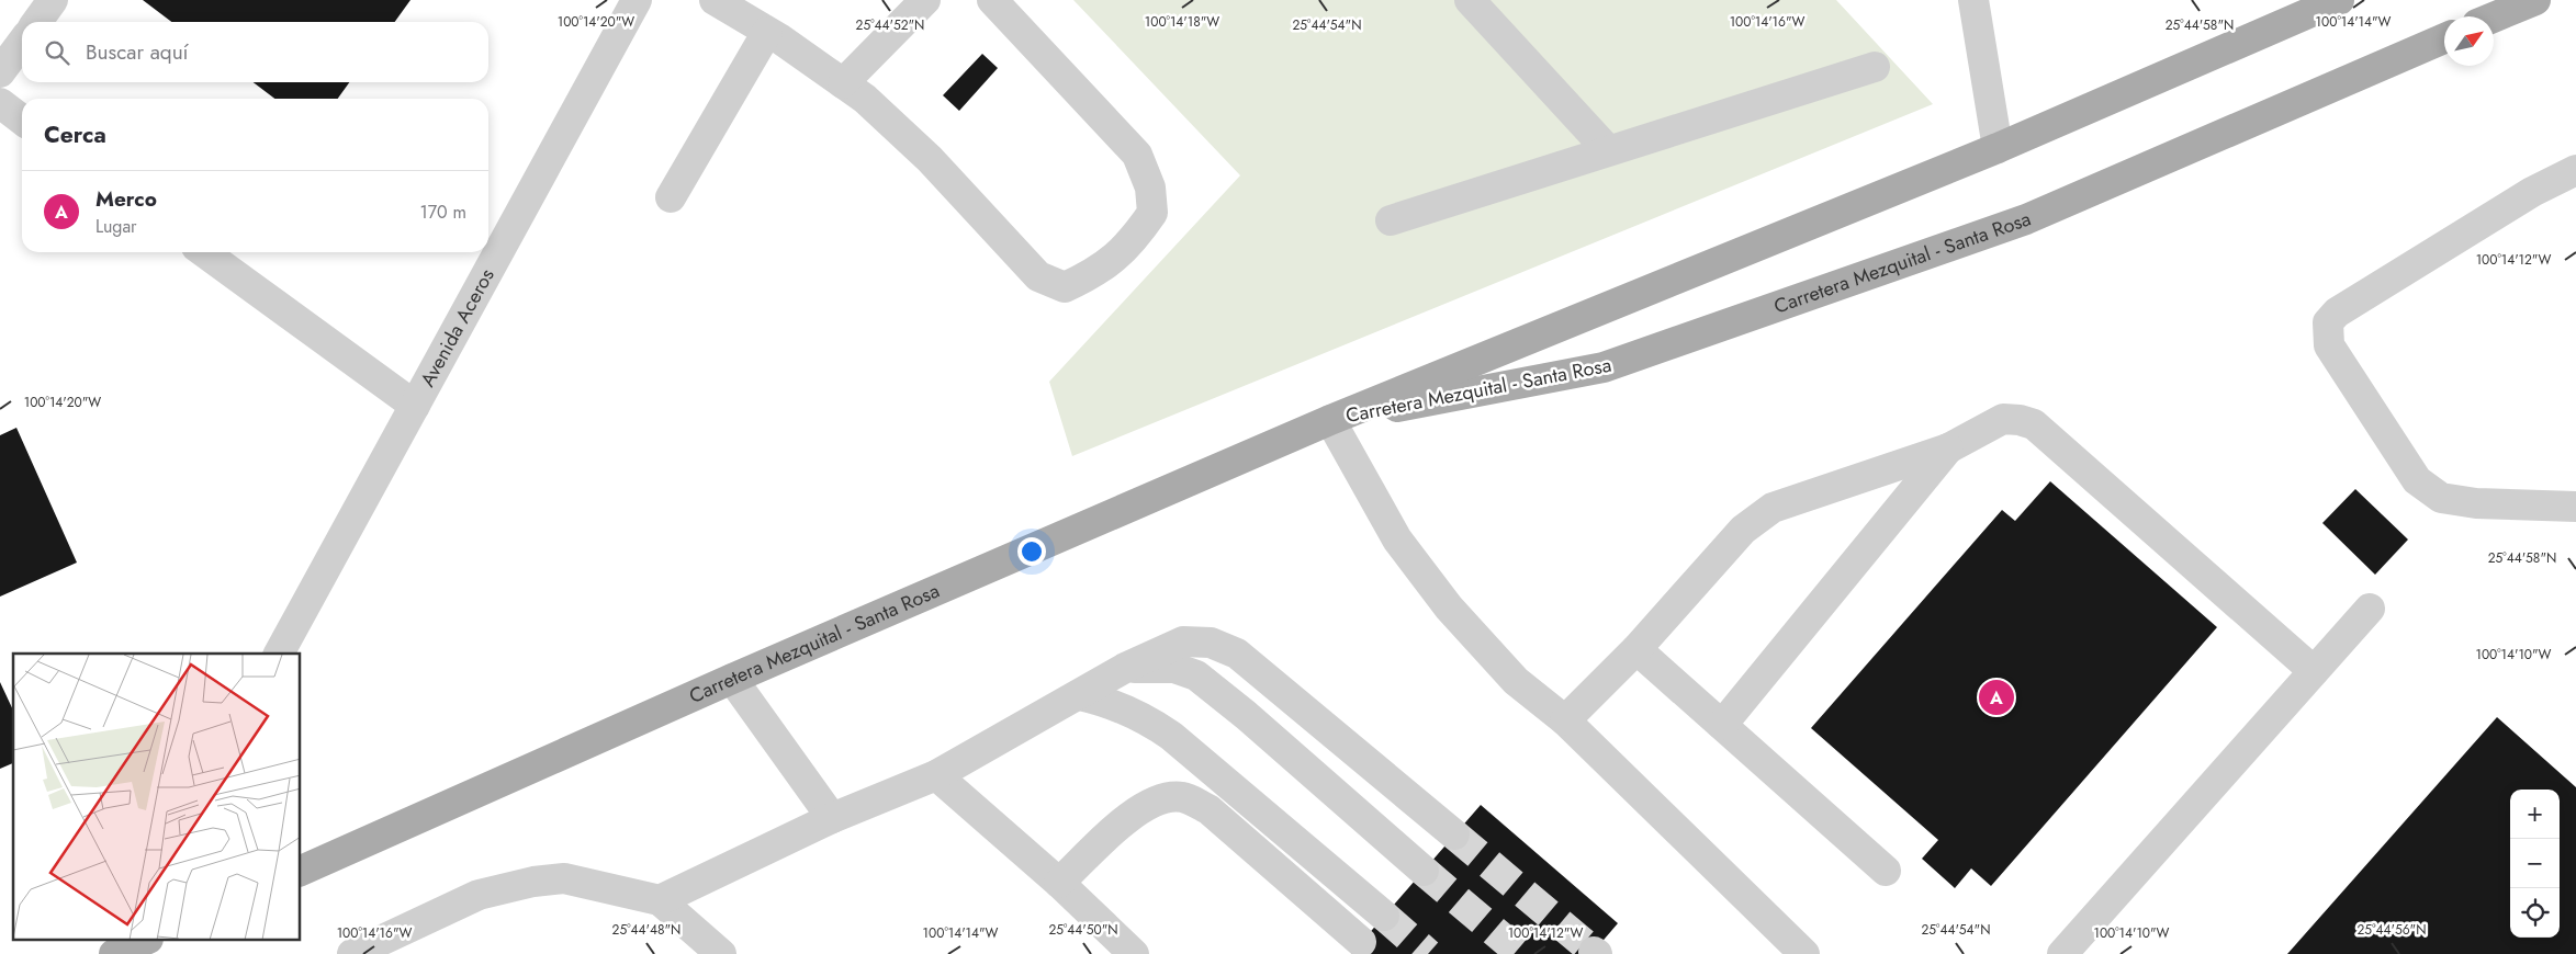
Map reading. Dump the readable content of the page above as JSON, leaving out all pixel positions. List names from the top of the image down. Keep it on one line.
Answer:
{"streets":{"main road":["Carretera Mezquital - Santa Rosa"],"street":["Avenida Aceros"]},"north":"top right","page":{"search":"Buscar aquí","heading":"Cerca","list":[{"mark":"A","name":"Merco","note":"Lugar","value":"170 m"}],"pins":"A","map_buttons":["+","−"]},"coordinates":["100°14'20\"W","100°14'18\"W","100°14'16\"W","100°14'14\"W","25°44'52\"N","25°44'54\"N","25°44'58\"N","100°14'12\"W","100°14'10\"W","25°44'48\"N","25°44'50\"N","25°44'56\"N"]}
